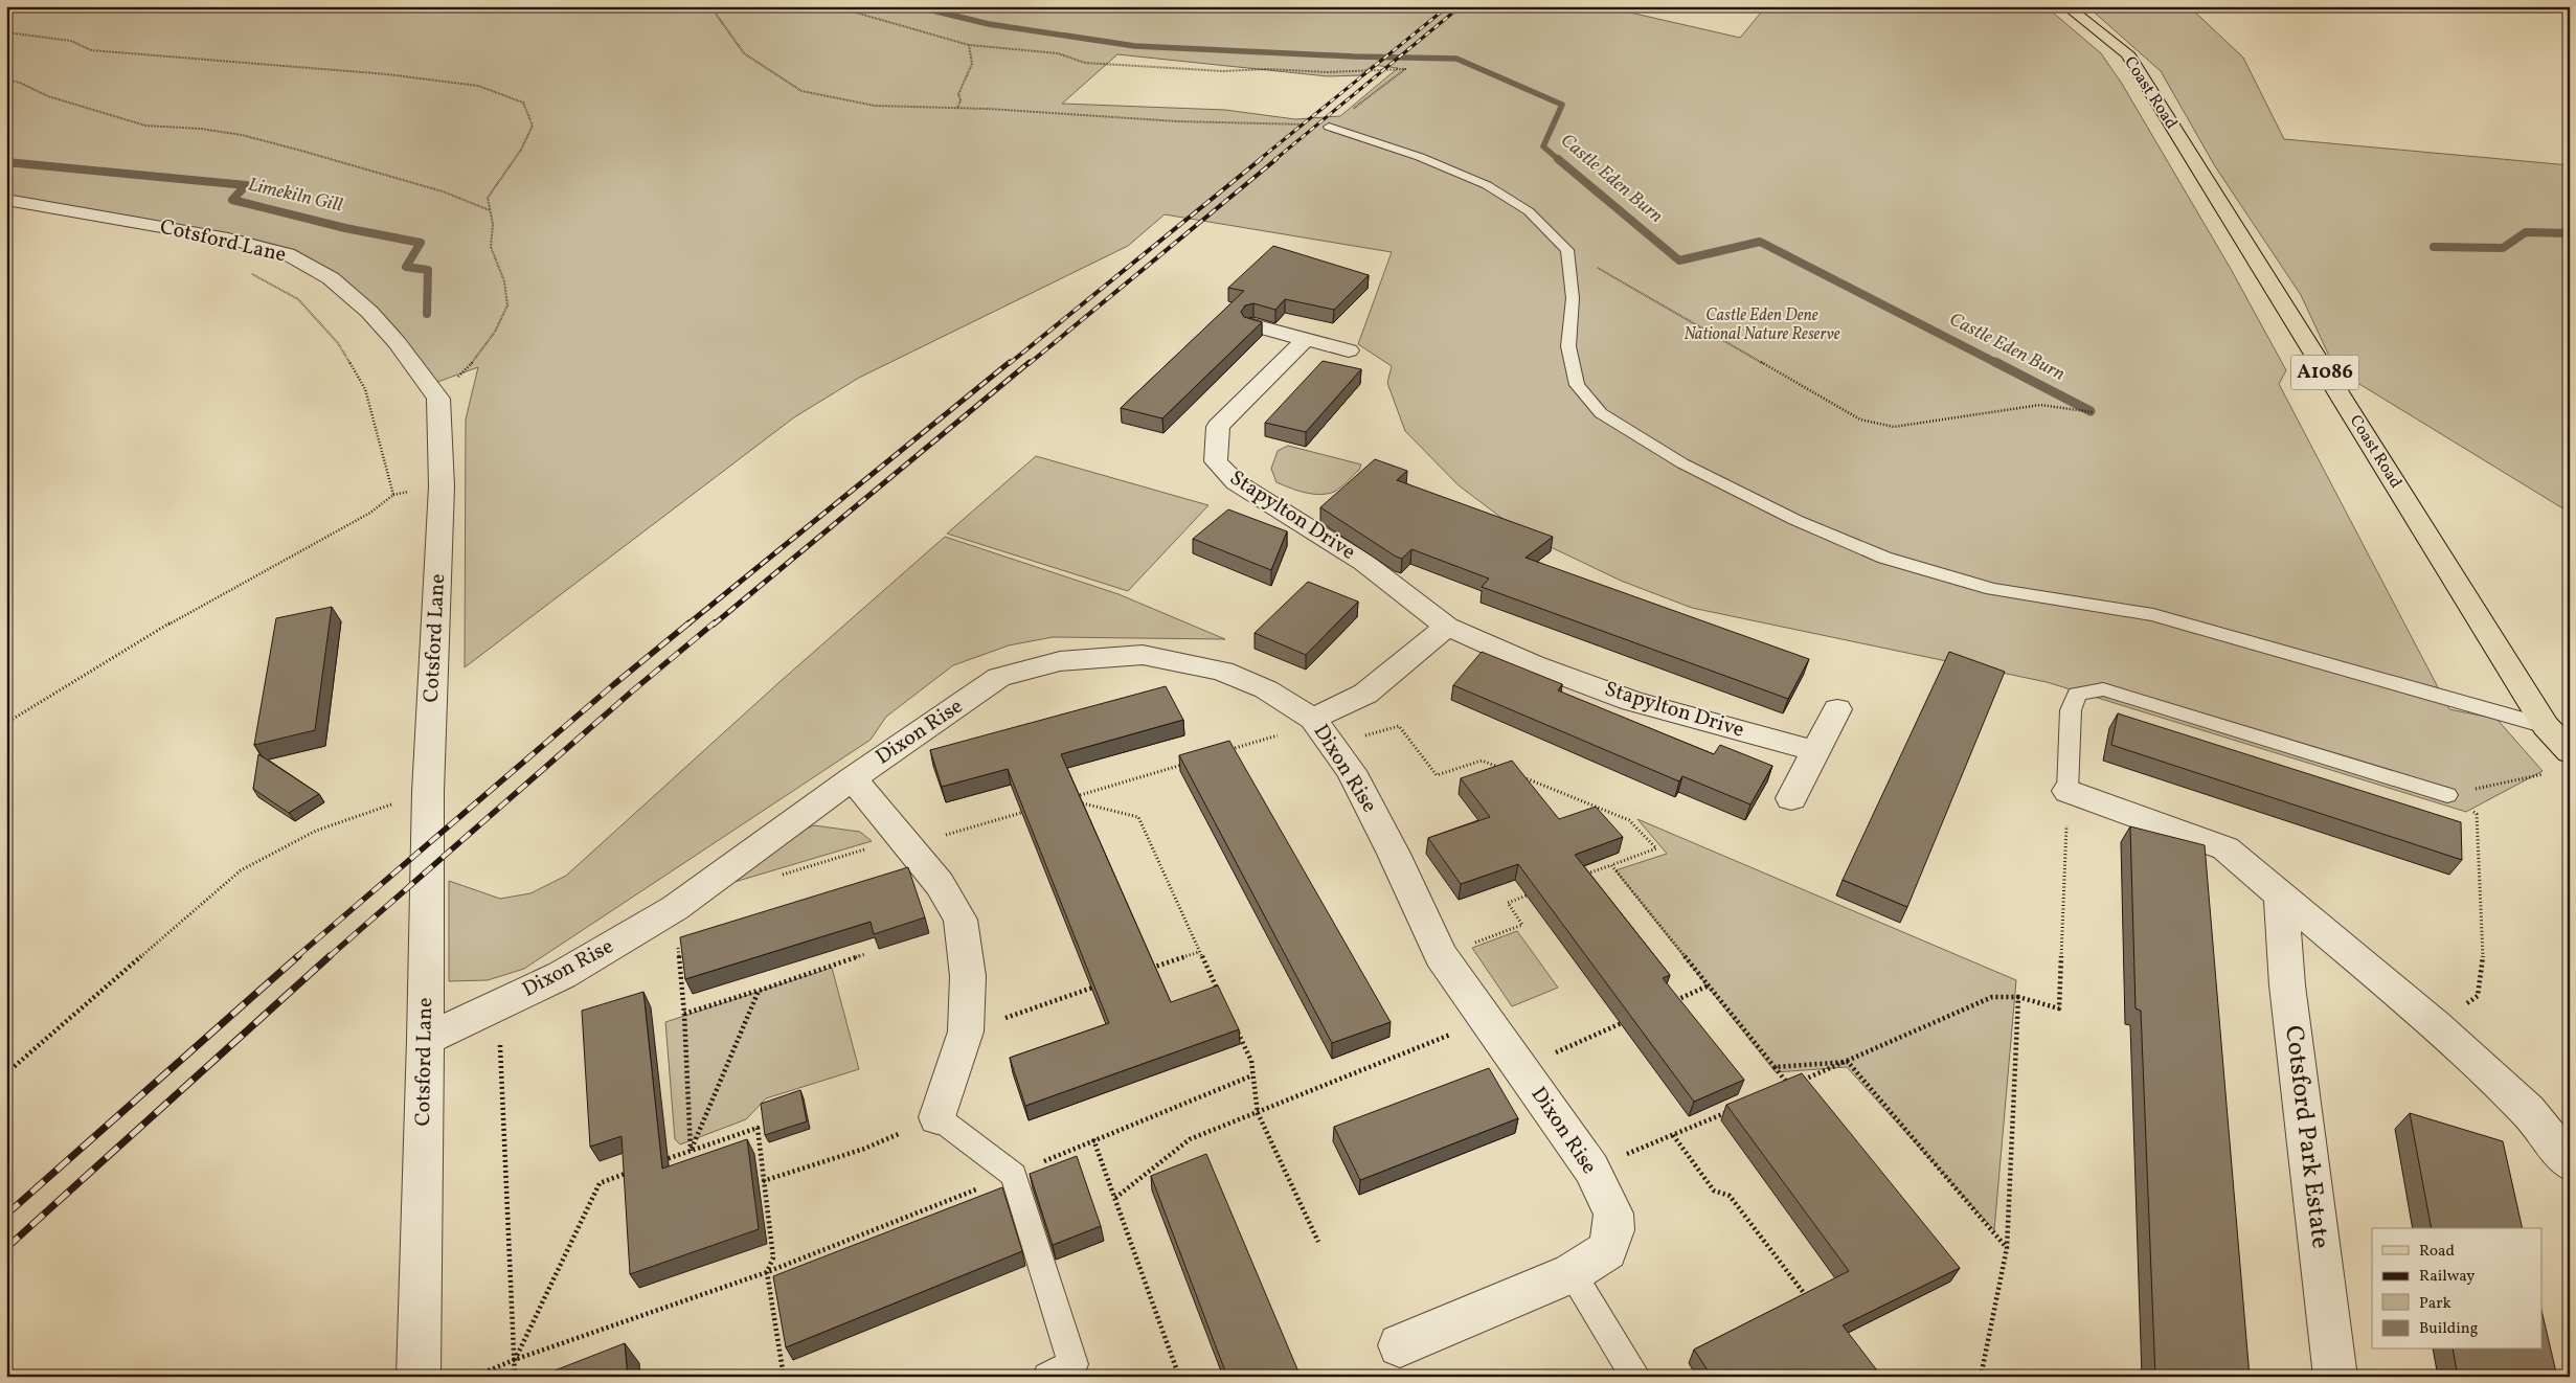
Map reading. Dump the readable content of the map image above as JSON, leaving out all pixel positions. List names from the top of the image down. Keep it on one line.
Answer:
{"streets":{"main road":["Coast Road","A1086"],"street":["Cotsford Lane","Stapylton Drive","Dixon Rise","Cotsford Park Estate"]},"crossings":[["Cotsford Lane","Dixon Rise"]],"water":["Castle Eden Burn","Limekiln Gill"],"parks":["Castle Eden Dene National Nature Reserve"],"legend":["Road","Railway","Park","Building"]}
